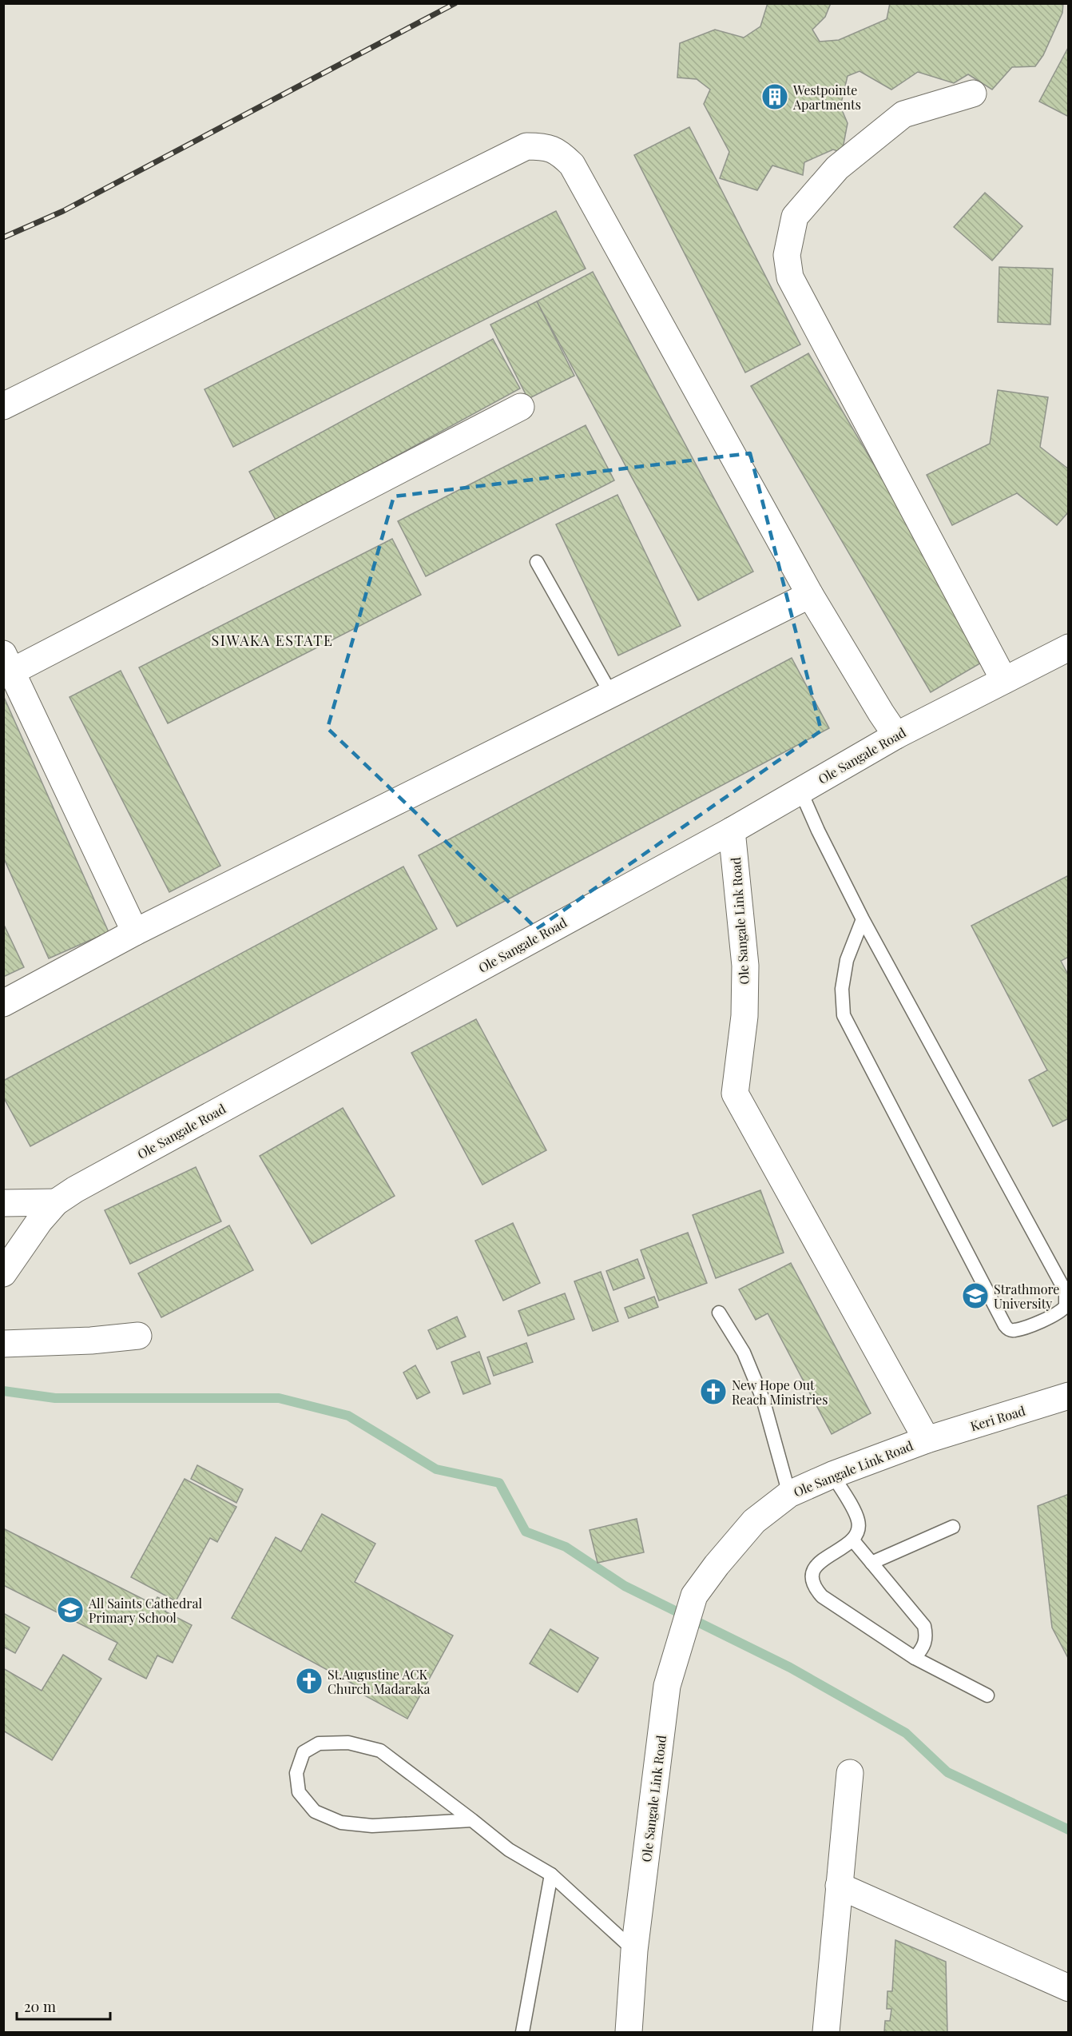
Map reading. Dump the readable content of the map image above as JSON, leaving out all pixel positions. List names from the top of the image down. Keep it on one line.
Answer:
{"streets":{"street":["Ole Sangale Road","Ole Sangale Link Road","Keri Road"]},"crossings":[["Ole Sangale Road","Ole Sangale Link Road"],["Ole Sangale Link Road","Keri Road"]],"districts":["SIWAKA ESTATE"],"places":{"building":["Westpointe Apartments"],"school or university":["Strathmore University","All Saints Cathedral Primary School"],"church":["New Hope Out Reach Ministries","St.Augustine ACK Church Madaraka"]},"scale_bar":"20 m"}
